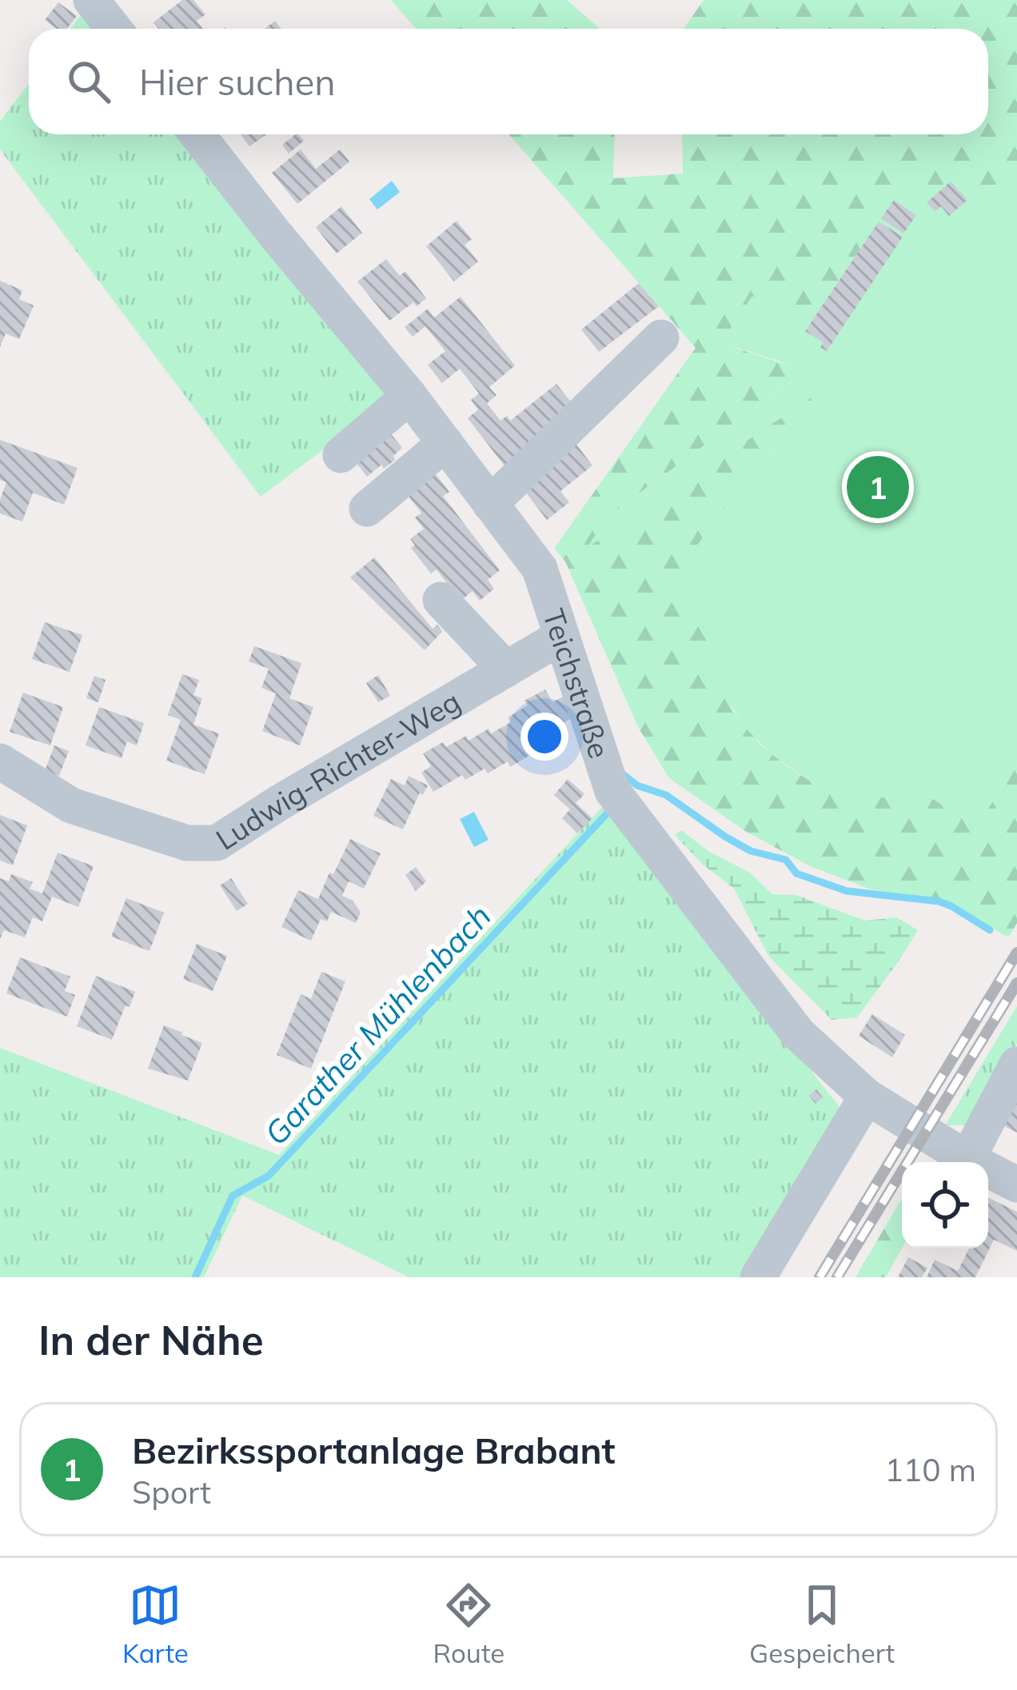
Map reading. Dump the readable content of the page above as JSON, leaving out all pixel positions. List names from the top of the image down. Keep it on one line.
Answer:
{"streets":{"street":["Teichstraße","Ludwig-Richter-Weg"]},"crossings":[["Teichstraße","Ludwig-Richter-Weg"]],"water":["Garather Mühlenbach"],"page":{"search":"Hier suchen","pins":"1","heading":"In der Nähe","list":[{"mark":"1","name":"Bezirkssportanlage Brabant","note":"Sport","value":"110 m"}],"nav":["Karte","Route","Gespeichert"]}}
